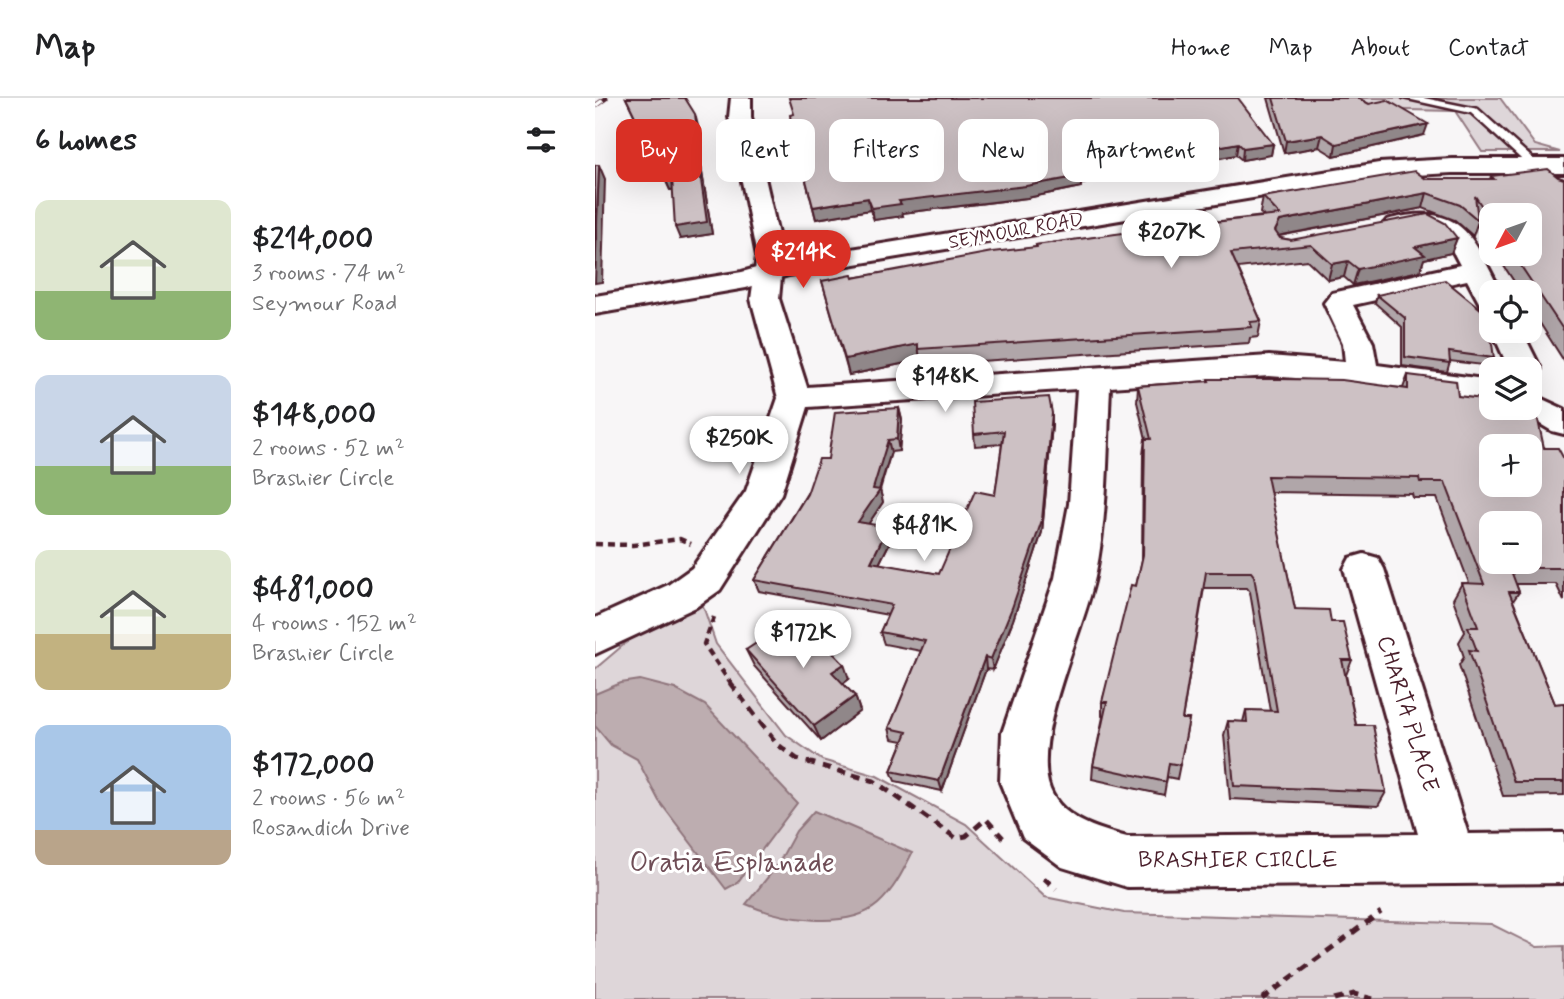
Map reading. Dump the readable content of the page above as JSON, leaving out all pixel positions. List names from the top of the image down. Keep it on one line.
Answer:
{"streets":{"street":["SEYMOUR ROAD","CHARTA PLACE","BRASHIER CIRCLE"]},"crossings":[["CHARTA PLACE","BRASHIER CIRCLE"]],"parks":["Oratia Esplanade"],"north":"bottom left","page":{"header":"Map","nav":["Home","Map","About","Contact"],"heading":"6 homes","chip":["Buy","Rent","Filters","New","Apartment"],"list":[{"name":"$214,000","note":"3 rooms · 74 m² · Seymour Road"},{"name":"$148,000","note":"2 rooms · 52 m² · Brashier Circle"},{"name":"$481,000","note":"4 rooms · 152 m² · Brashier Circle"},{"name":"$172,000","note":"2 rooms · 56 m² · Rosandich Drive"}],"map_buttons":["+","−"],"price":["$207K","$214K","$148K","$250K","$481K","$172K"]}}
